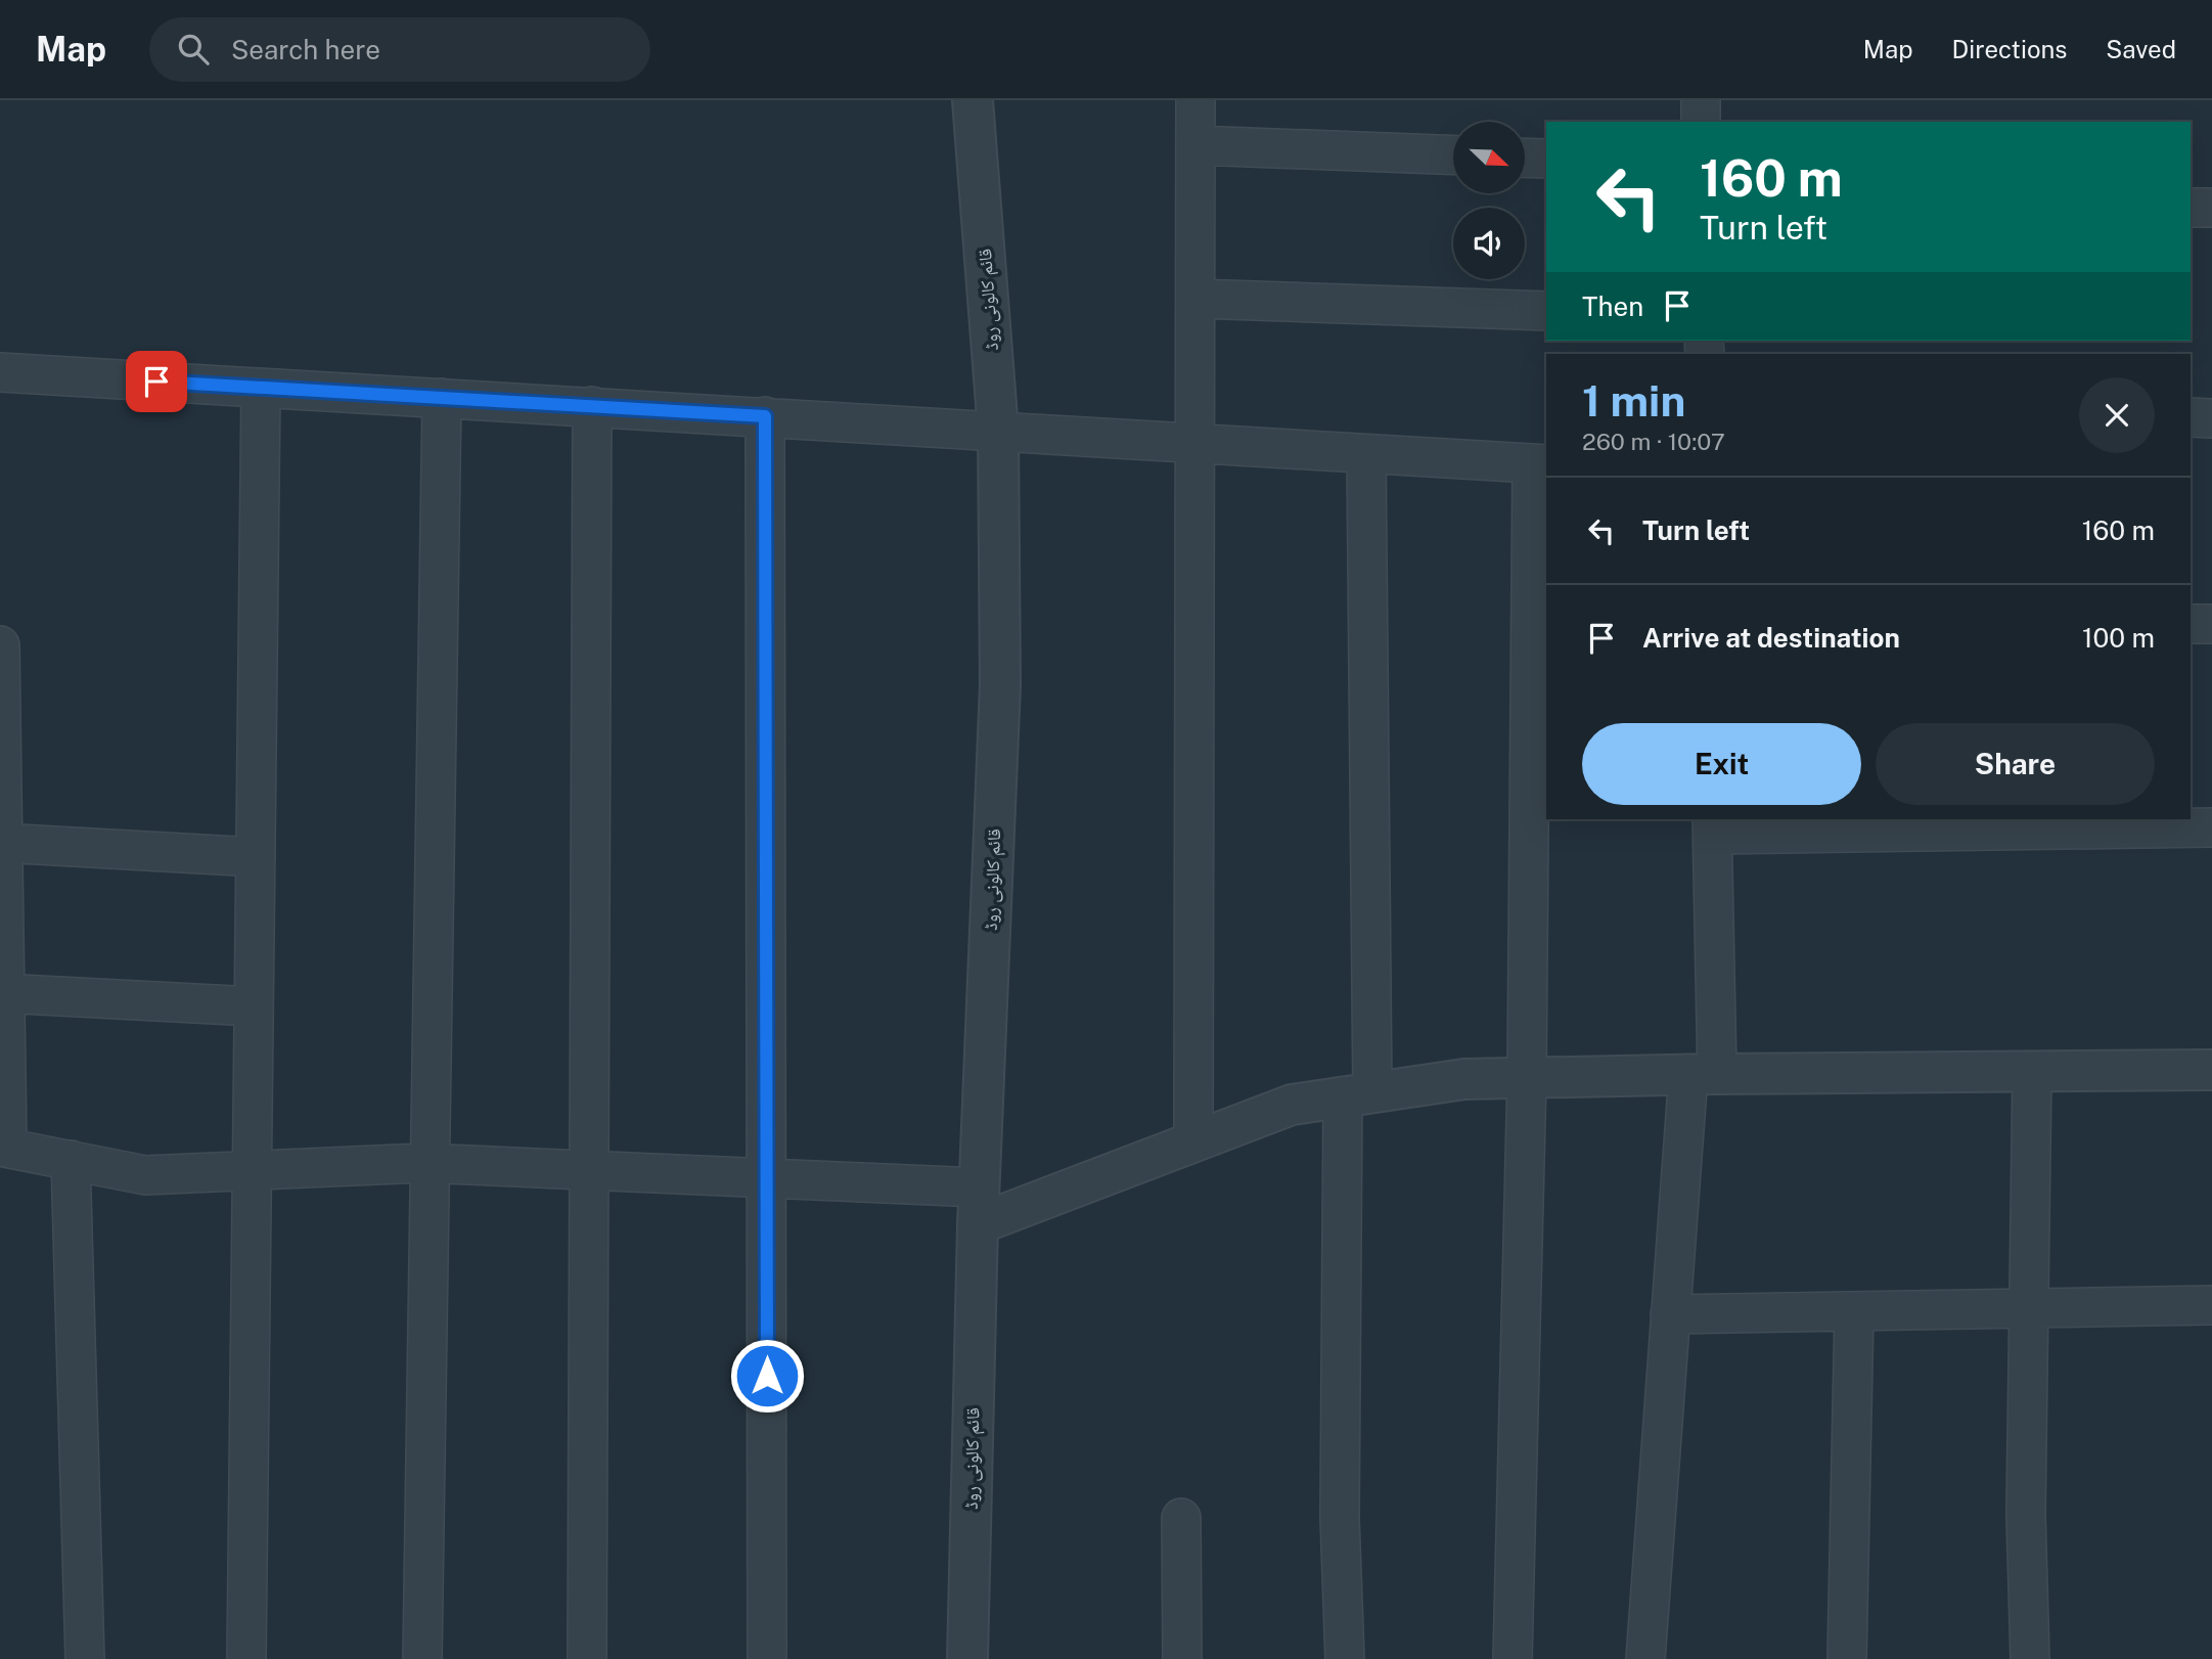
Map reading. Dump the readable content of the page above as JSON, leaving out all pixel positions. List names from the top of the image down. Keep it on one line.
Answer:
{"streets":{"street":["قائم کالونی روڈ"]},"north":"bottom right","page":{"header":"Map","search":"Search here","nav":["Map","Directions","Saved"],"turn":["160 m","Turn left"],"then":"Then","heading":["1 min","260 m · 10:07"],"list":[{"name":"Turn left","value":"160 m"},{"name":"Arrive at destination","value":"100 m"}],"buttons":["Exit","Share"]}}
